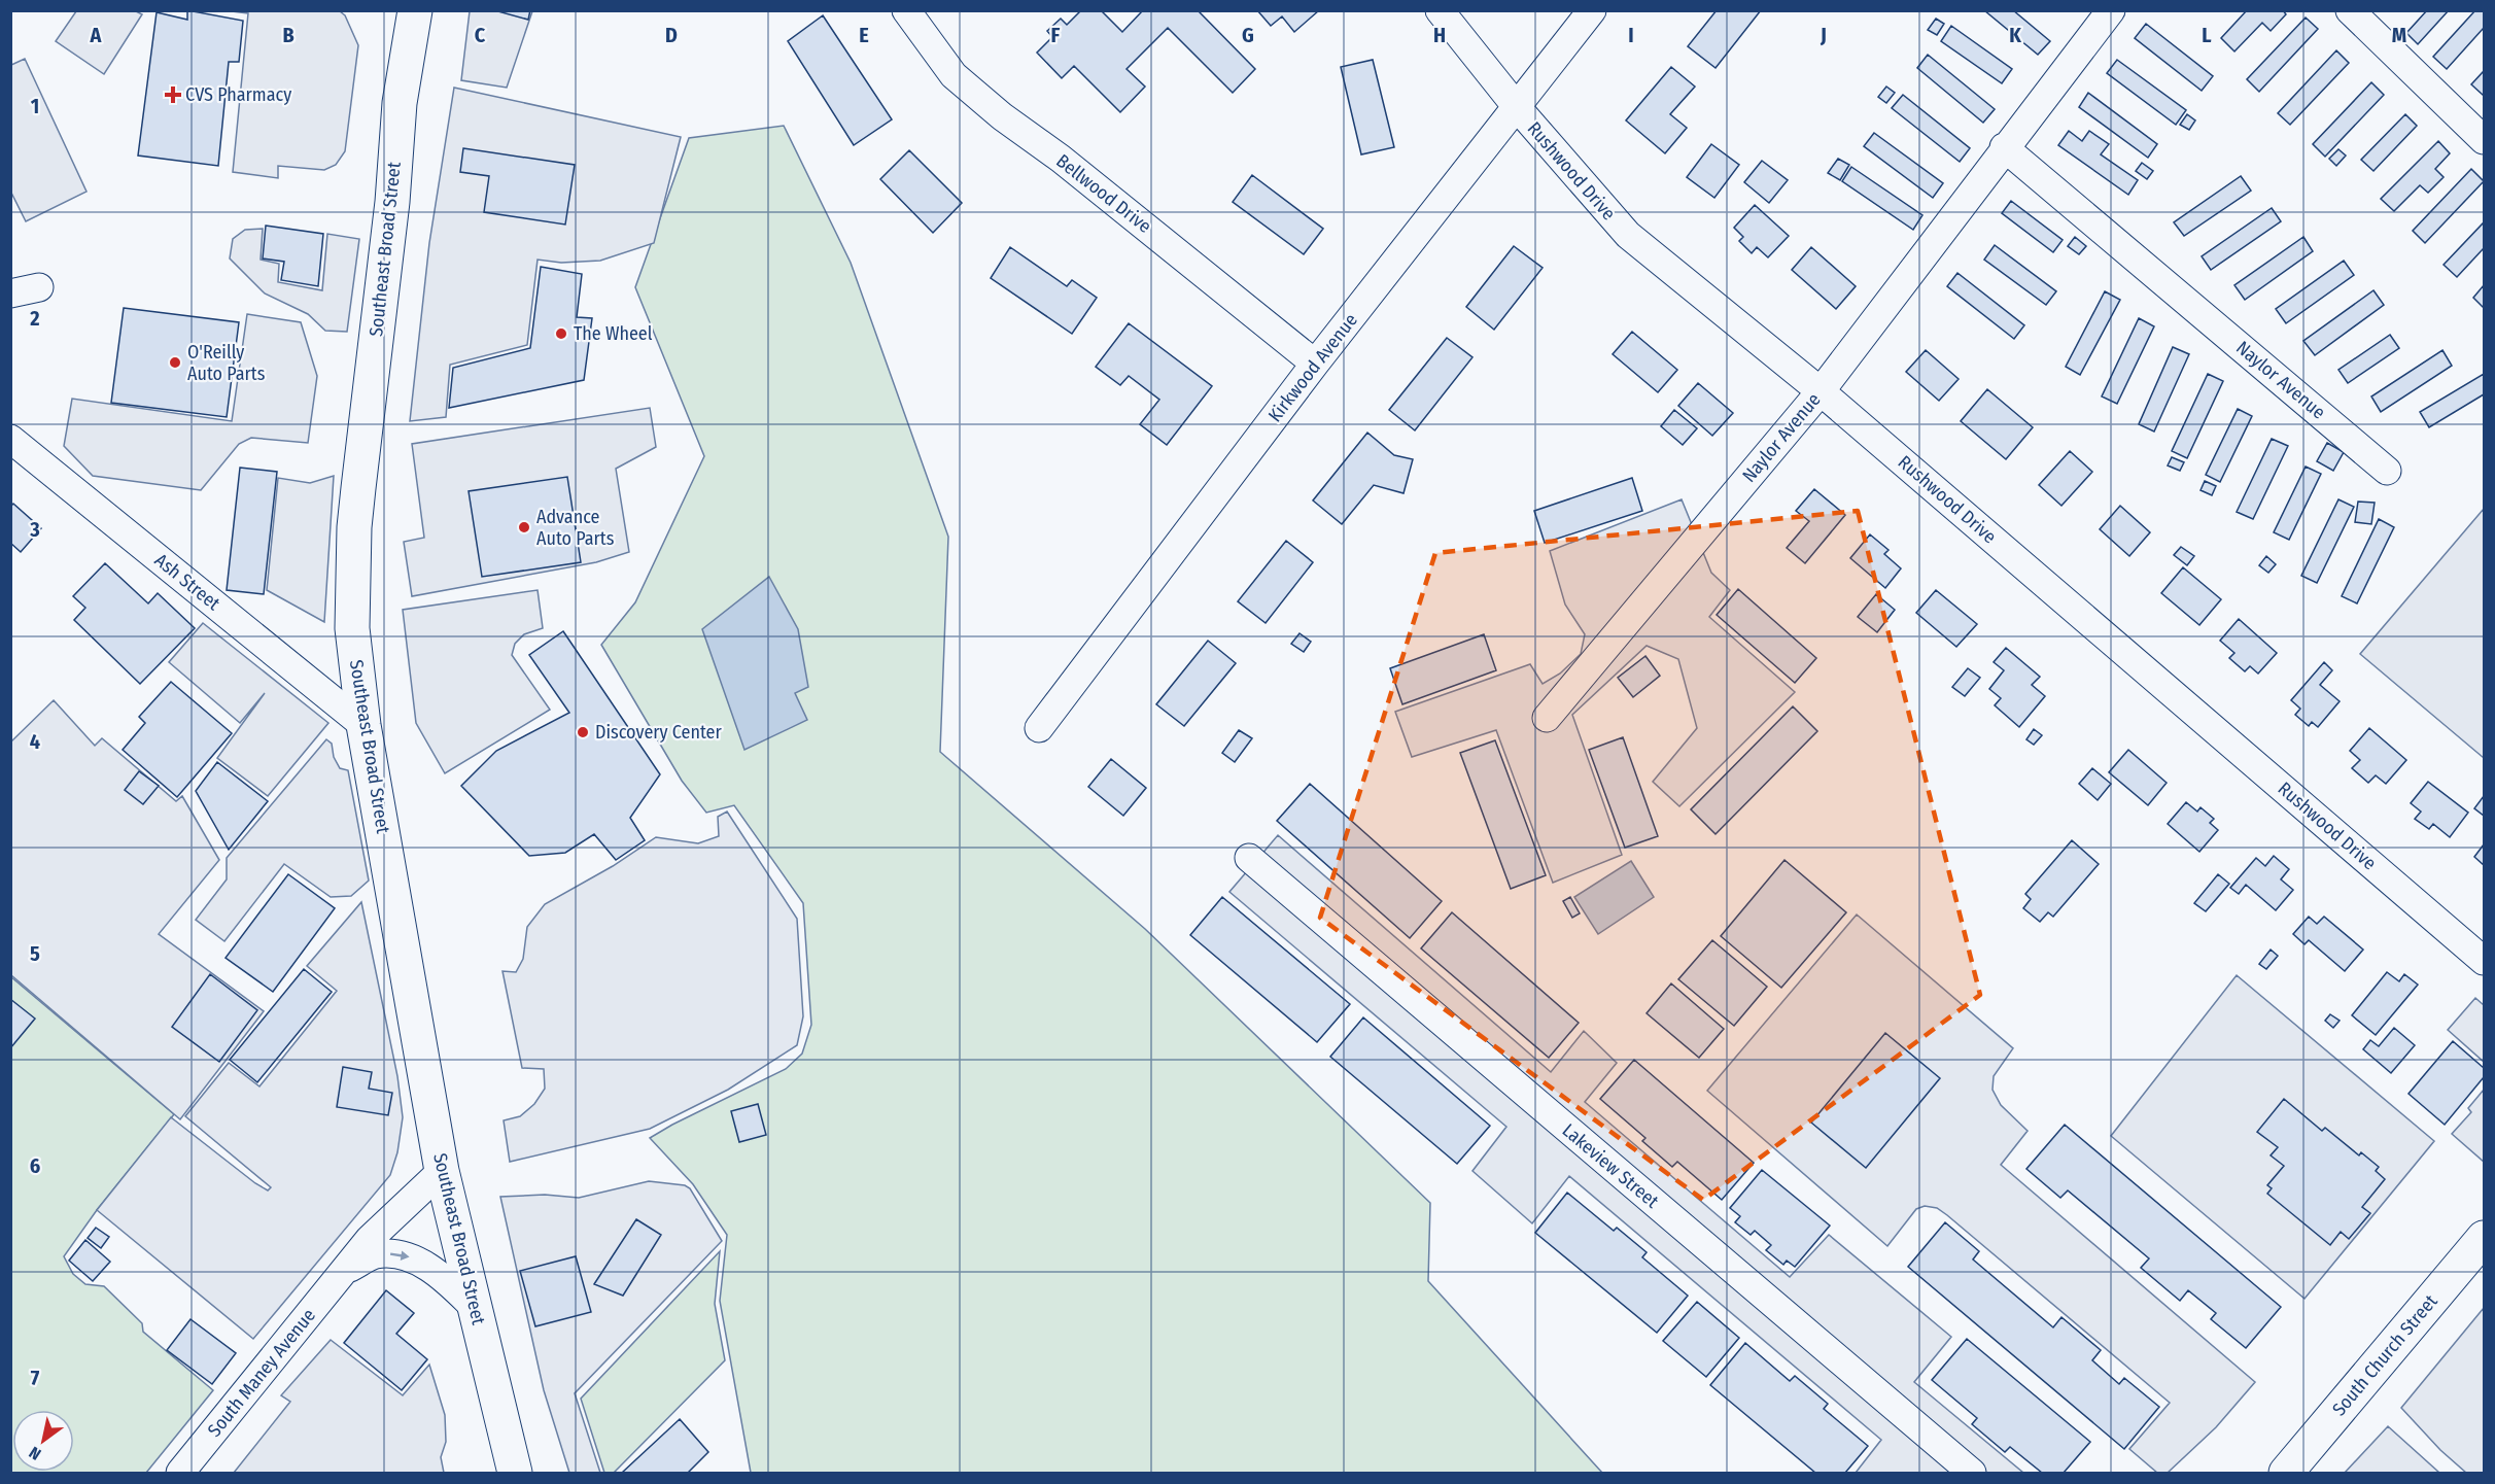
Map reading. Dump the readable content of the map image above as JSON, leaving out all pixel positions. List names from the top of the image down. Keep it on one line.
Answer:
{"streets":{"main road":["Southeast Broad Street","South Church Street"],"street":["Rushwood Drive","Bellwood Drive","Kirkwood Avenue","Naylor Avenue","Ash Street","Lakeview Street","South Maney Avenue"]},"crossings":[["Rushwood Drive","Kirkwood Avenue"],["Rushwood Drive","Naylor Avenue"],["Bellwood Drive","Kirkwood Avenue"],["Southeast Broad Street","Ash Street"],["Southeast Broad Street","South Maney Avenue"]],"places":{"health":["CVS Pharmacy"],"other":["The Wheel","O'Reilly Auto Parts","Advance Auto Parts","Discovery Center"]},"north":"bottom left","grid":{"columns":["A","B","C","D","E","F","G","H","I","J","K","L","M"],"rows":["1","2","3","4","5","6","7"]}}
